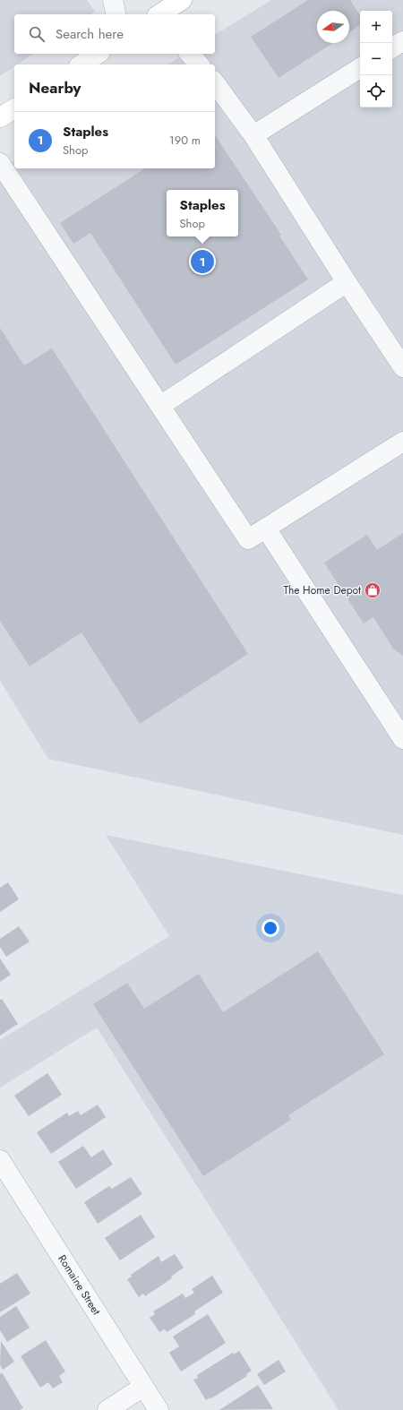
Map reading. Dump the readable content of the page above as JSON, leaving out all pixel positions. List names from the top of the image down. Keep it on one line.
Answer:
{"streets":{"street":["Romaine Street"]},"places":{"shop":["The Home Depot"]},"north":"left","page":{"map_buttons":["+","−"],"search":"Search here","heading":"Nearby","list":[{"mark":"1","name":"Staples","note":"Shop","value":"190 m"}],"popup":["Staples","Shop"],"pins":"1"}}
